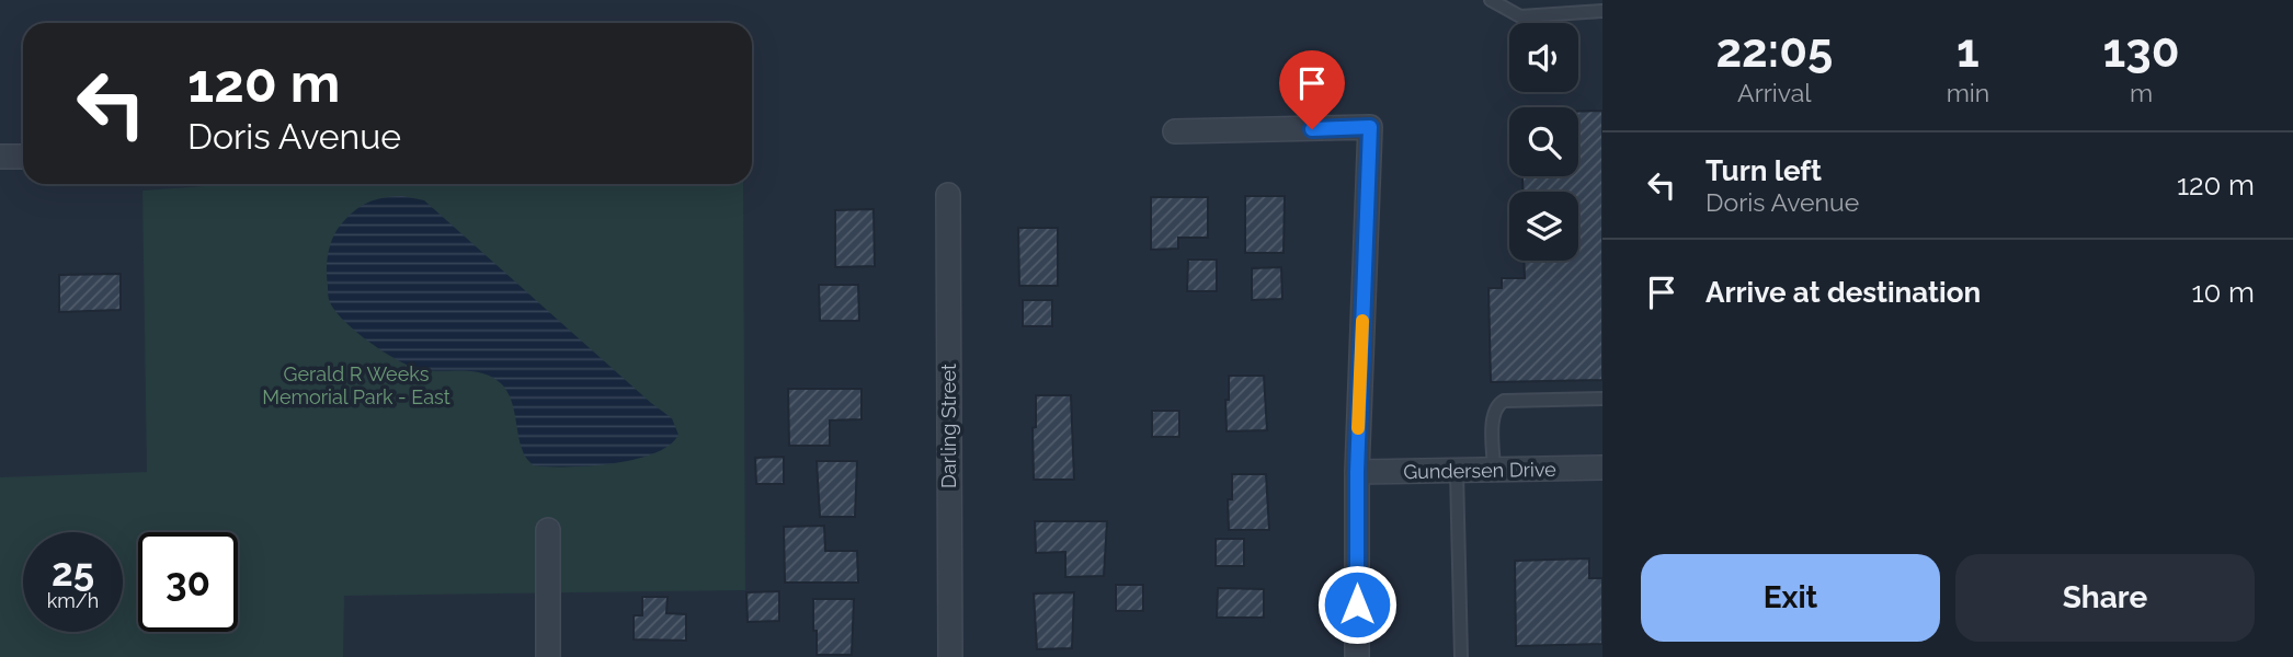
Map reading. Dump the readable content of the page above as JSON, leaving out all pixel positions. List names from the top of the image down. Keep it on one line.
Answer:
{"streets":{"street":["Darling Street","Gundersen Drive"]},"parks":["Gerald R Weeks Memorial Park - East"],"page":{"eta":["22:05","Arrival","1","min","130","m"],"turn":["120 m","Doris Avenue"],"list":[{"name":"Turn left","note":"Doris Avenue","value":"120 m"},{"name":"Arrive at destination","value":"10 m"}],"speed":"25 km/h","limit":"30","buttons":["Exit","Share"]}}
